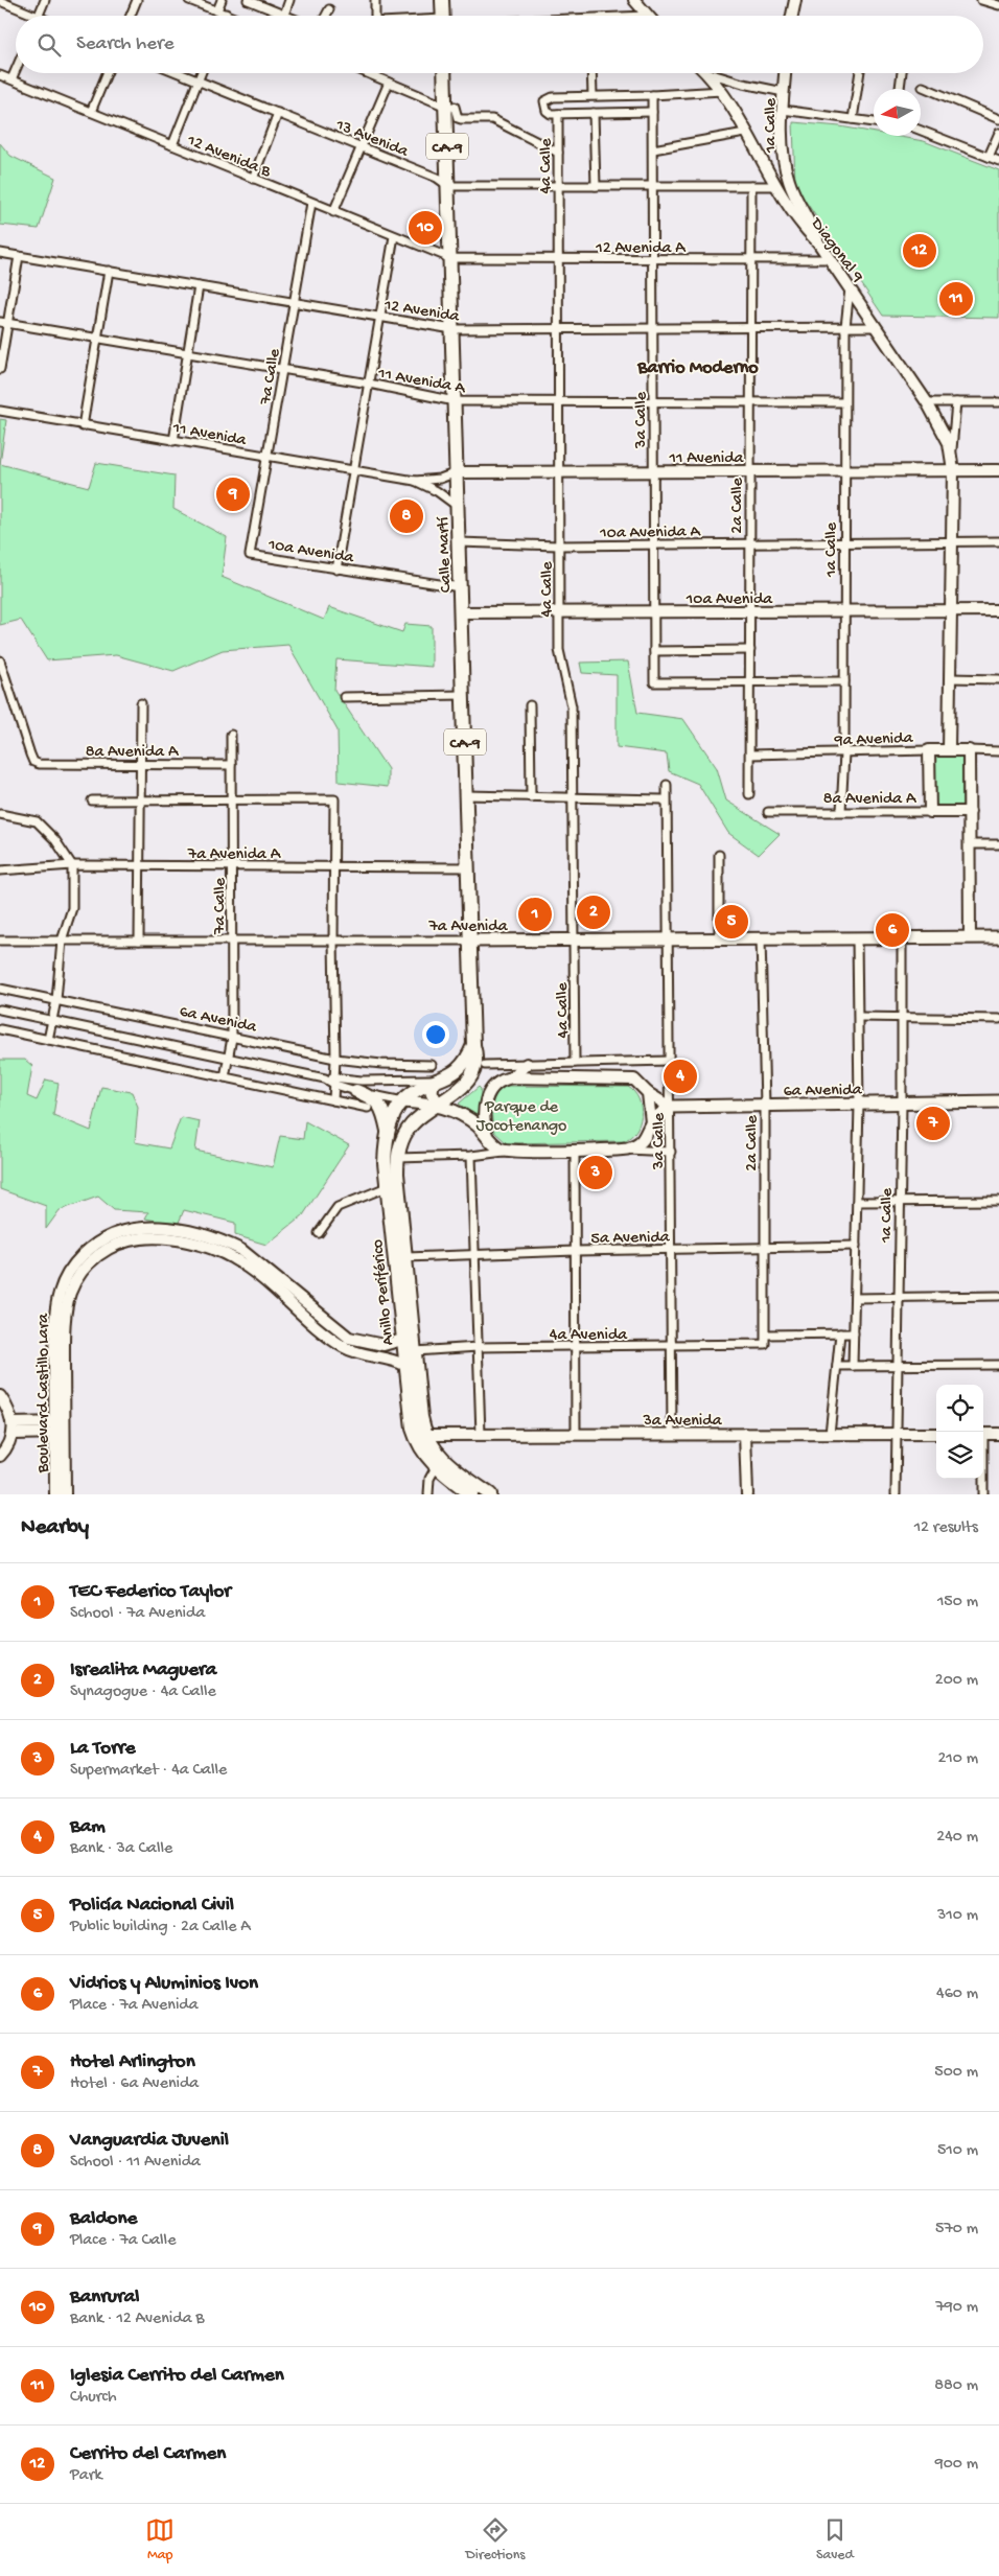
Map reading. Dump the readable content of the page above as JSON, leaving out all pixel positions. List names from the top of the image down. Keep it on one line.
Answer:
{"streets":{"highway":["CA-9","Calle Martí","Anillo Periférico"],"main road":["7a Avenida","6a Avenida"],"street":["1a Calle","13 Avenida","12 Avenida B","4a Calle","12 Avenida A","Diagonal 9","12 Avenida","7a Calle","11 Avenida A","3a Calle","11 Avenida","2a Calle","10a Avenida A","10a Avenida","9a Avenida","8a Avenida A","7a Avenida A","5a Avenida","4a Avenida","Boulevard Castillo Lara","3a Avenida"]},"crossings":[["1a Calle","Diagonal 9"],["1a Calle","12 Avenida"],["1a Calle","11 Avenida A"],["1a Calle","11 Avenida"],["1a Calle","10a Avenida A"],["1a Calle","10a Avenida"],["1a Calle","9a Avenida"],["1a Calle","8a Avenida A"],["1a Calle","7a Avenida"],["1a Calle","6a Avenida"],["1a Calle","5a Avenida"],["1a Calle","3a Avenida"],["13 Avenida","4a Calle"],["13 Avenida","Diagonal 9"],["13 Avenida","3a Calle"],["13 Avenida","2a Calle"],["13 Avenida","Calle Martí"],["12 Avenida B","12 Avenida A"],["12 Avenida B","7a Calle"],["12 Avenida B","Calle Martí"],["4a Calle","12 Avenida A"],["4a Calle","12 Avenida"],["4a Calle","11 Avenida A"],["4a Calle","11 Avenida"],["4a Calle","10a Avenida A"],["4a Calle","10a Avenida"],["4a Calle","7a Avenida"],["12 Avenida A","Diagonal 9"],["12 Avenida A","3a Calle"],["12 Avenida A","2a Calle"],["12 Avenida A","Calle Martí"],["Diagonal 9","12 Avenida"],["12 Avenida","7a Calle"],["12 Avenida","3a Calle"],["12 Avenida","2a Calle"],["12 Avenida","Calle Martí"],["7a Calle","11 Avenida A"],["7a Calle","11 Avenida"],["7a Calle","10a Avenida"],["7a Calle","8a Avenida A"],["7a Calle","7a Avenida A"],["7a Calle","7a Avenida"],["7a Calle","6a Avenida"],["11 Avenida A","3a Calle"],["11 Avenida A","2a Calle"],["11 Avenida A","Calle Martí"],["3a Calle","11 Avenida"],["3a Calle","2a Calle"],["3a Calle","10a Avenida A"],["3a Calle","10a Avenida"],["3a Calle","7a Avenida"],["3a Calle","6a Avenida"],["3a Calle","5a Avenida"],["3a Calle","4a Avenida"],["3a Calle","3a Avenida"],["11 Avenida","2a Calle"],["11 Avenida","Calle Martí"],["2a Calle","10a Avenida A"],["2a Calle","10a Avenida"],["2a Calle","9a Avenida"],["2a Calle","7a Avenida"],["2a Calle","6a Avenida"],["2a Calle","5a Avenida"],["2a Calle","4a Avenida"],["10a Avenida A","Calle Martí"],["10a Avenida","Calle Martí"],["Calle Martí","7a Avenida A"],["Calle Martí","7a Avenida"],["Calle Martí","Anillo Periférico"],["5a Avenida","Anillo Periférico"],["Anillo Periférico","4a Avenida"],["Anillo Periférico","Boulevard Castillo Lara"],["Anillo Periférico","3a Avenida"]],"districts":["Barrio Moderno"],"parks":["Parque de Jocotenango"],"north":"left","page":{"search":"Search here","pins":["10","12","11","9","8","2","1","5","6","4","7","3"],"heading":["Nearby","12 results"],"list":[{"mark":"1","name":"TEC Federico Taylor","note":"School · 7a Avenida","value":"150 m"},{"mark":"2","name":"Isrealita Maguera","note":"Synagogue · 4a Calle","value":"200 m"},{"mark":"3","name":"La Torre","note":"Supermarket · 4a Calle","value":"210 m"},{"mark":"4","name":"Bam","note":"Bank · 3a Calle","value":"240 m"},{"mark":"5","name":"Policía Nacional Civil","note":"Public building · 2a Calle A","value":"310 m"},{"mark":"6","name":"Vidrios y Aluminios Ivon","note":"Place · 7a Avenida","value":"460 m"},{"mark":"7","name":"Hotel Arlington","note":"Hotel · 6a Avenida","value":"500 m"},{"mark":"8","name":"Vanguardia Juvenil","note":"School · 11 Avenida","value":"510 m"},{"mark":"9","name":"Baldone","note":"Place · 7a Calle","value":"570 m"},{"mark":"10","name":"Banrural","note":"Bank · 12 Avenida B","value":"790 m"},{"mark":"11","name":"Iglesia Cerrito del Carmen","note":"Church","value":"880 m"},{"mark":"12","name":"Cerrito del Carmen","note":"Park","value":"900 m"}],"nav":["Map","Directions","Saved"]}}
